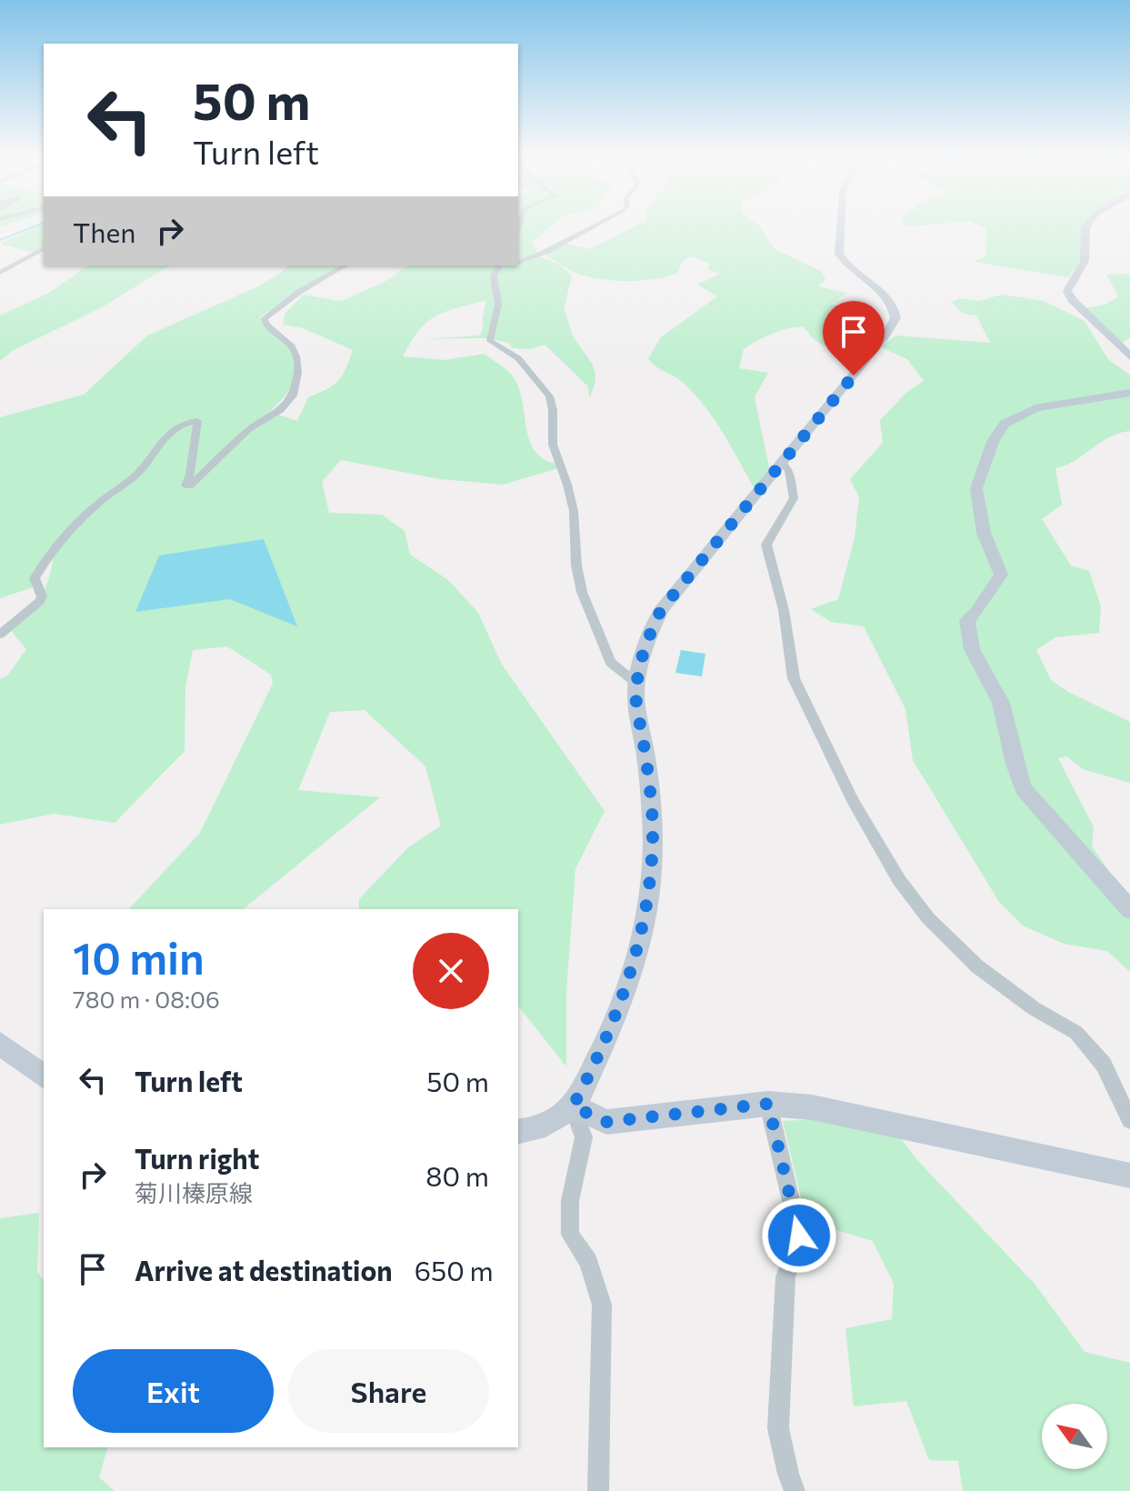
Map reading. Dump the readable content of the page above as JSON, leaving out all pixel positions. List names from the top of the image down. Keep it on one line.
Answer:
{"north":"top left","page":{"turn":["50 m","Turn left"],"then":"Then","heading":["10 min","780 m · 08:06"],"list":[{"name":"Turn left","value":"50 m"},{"name":"Turn right","note":"菊川榛原線","value":"80 m"},{"name":"Arrive at destination","value":"650 m"}],"buttons":["Exit","Share"]}}
